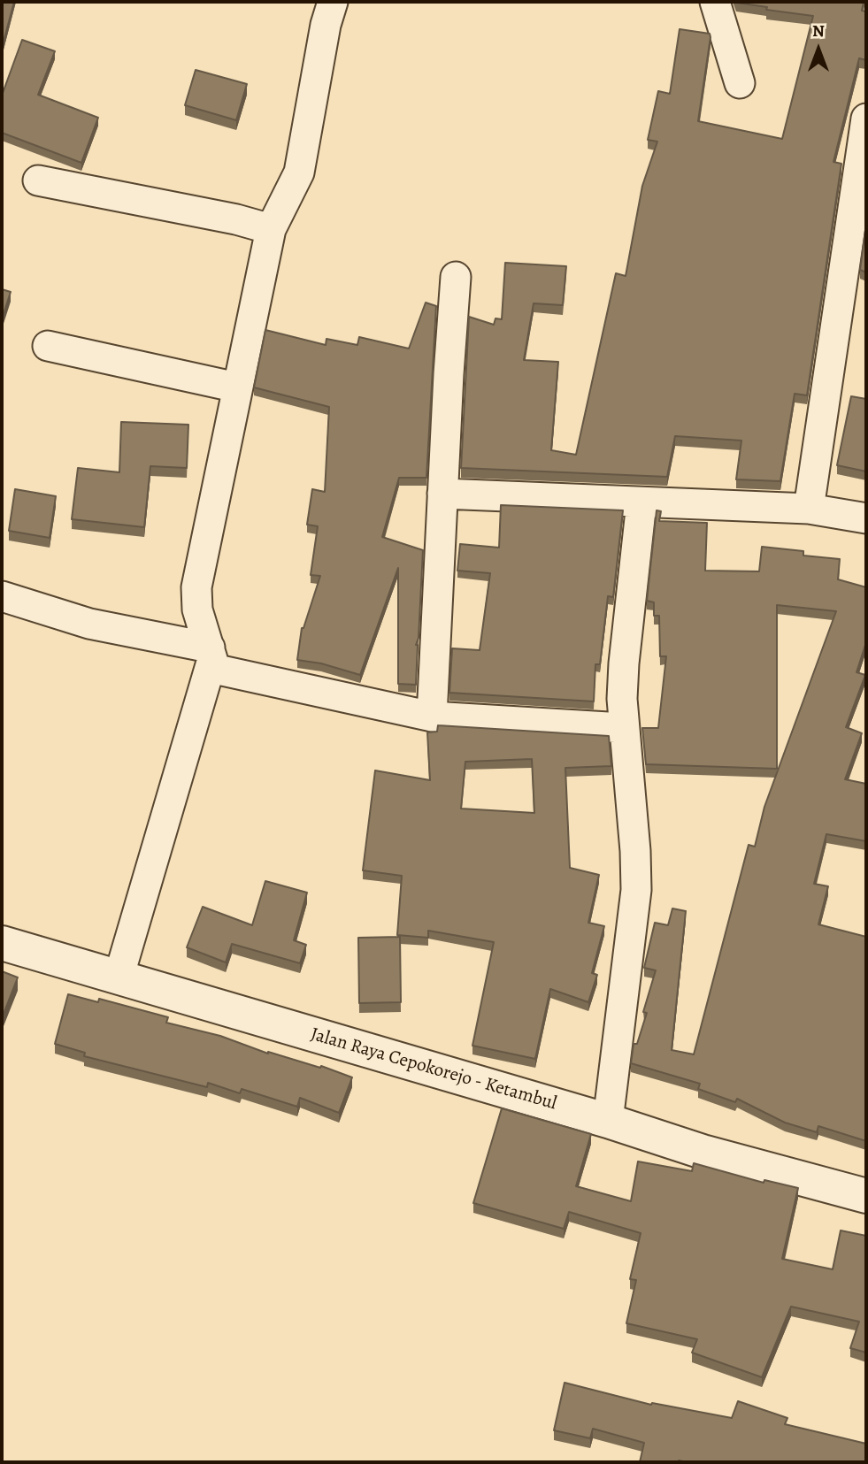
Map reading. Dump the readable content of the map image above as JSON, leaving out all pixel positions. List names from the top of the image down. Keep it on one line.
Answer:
{"streets":{"street":["Jalan Raya Cepokorejo - Ketambul"]},"north":"top"}
